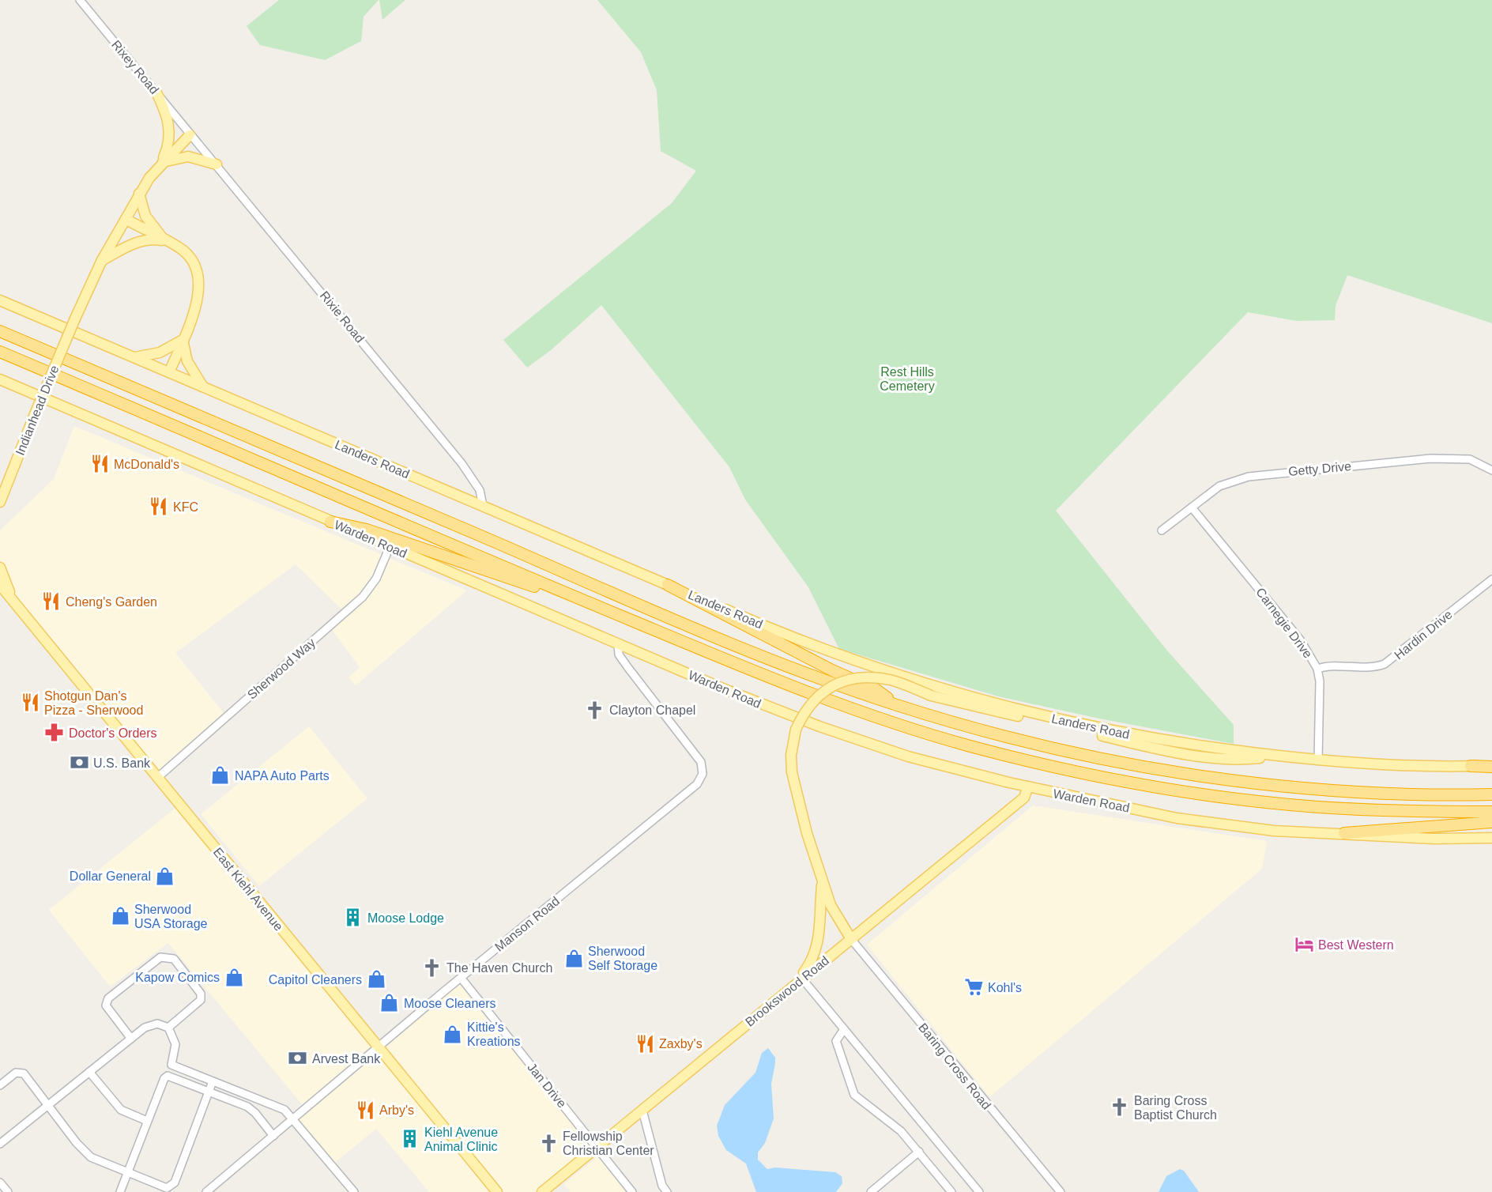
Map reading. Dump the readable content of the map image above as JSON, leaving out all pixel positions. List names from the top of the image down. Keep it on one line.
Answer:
{"streets":{"main road":["Indianhead Drive","Landers Road","Warden Road","East Kiehl Avenue","Brookswood Road"],"street":["Rixey Road","Rixie Road","Getty Drive","Carnegie Drive","Hardin Drive","Sherwood Way","Manson Road","Baring Cross Road","Jan Drive"]},"crossings":[["Rixey Road","Rixie Road"],["Rixie Road","Landers Road"],["Landers Road","Carnegie Drive"],["Getty Drive","Carnegie Drive"],["Warden Road","Sherwood Way"],["Warden Road","Manson Road"],["Warden Road","Brookswood Road"],["Carnegie Drive","Hardin Drive"],["Sherwood Way","East Kiehl Avenue"],["East Kiehl Avenue","Manson Road"],["Manson Road","Jan Drive"],["Brookswood Road","Baring Cross Road"],["Brookswood Road","Jan Drive"]],"parks":["Rest Hills Cemetery"],"places":{"restaurant":["McDonald's","KFC","Cheng's Garden","Shotgun Dan's Pizza - Sherwood","Zaxby's","Arby's"],"church":["Clayton Chapel","The Haven Church","Baring Cross Baptist Church","Fellowship Christian Center"],"pharmacy":["Doctor's Orders"],"bank":["U.S. Bank","Arvest Bank"],"shop":["NAPA Auto Parts","Dollar General","Sherwood USA Storage","Sherwood Self Storage","Kapow Comics","Capitol Cleaners","Moose Cleaners","Kittie's Kreations"],"building":["Moose Lodge","Kiehl Avenue Animal Clinic"],"hotel":["Best Western"],"supermarket":["Kohl's"]}}
